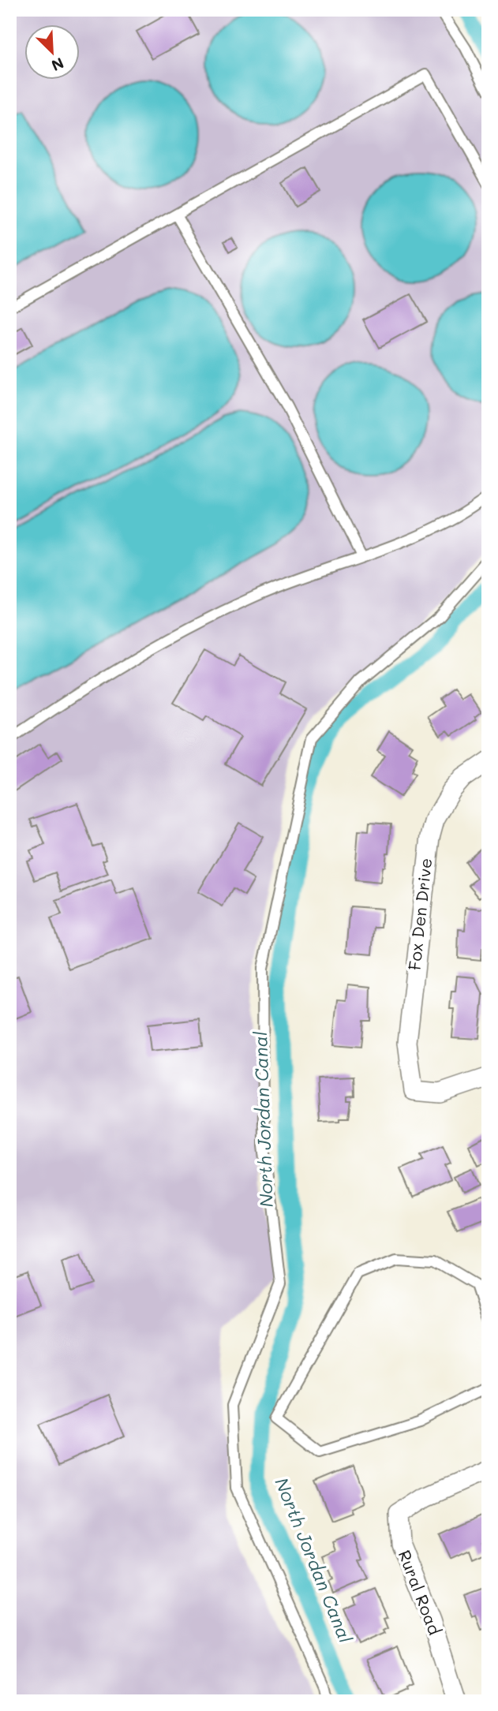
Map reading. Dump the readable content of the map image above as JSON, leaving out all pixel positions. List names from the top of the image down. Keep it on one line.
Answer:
{"streets":{"street":["Fox Den Drive","Rural Road"]},"water":["North Jordan Canal"],"north":"bottom right"}
